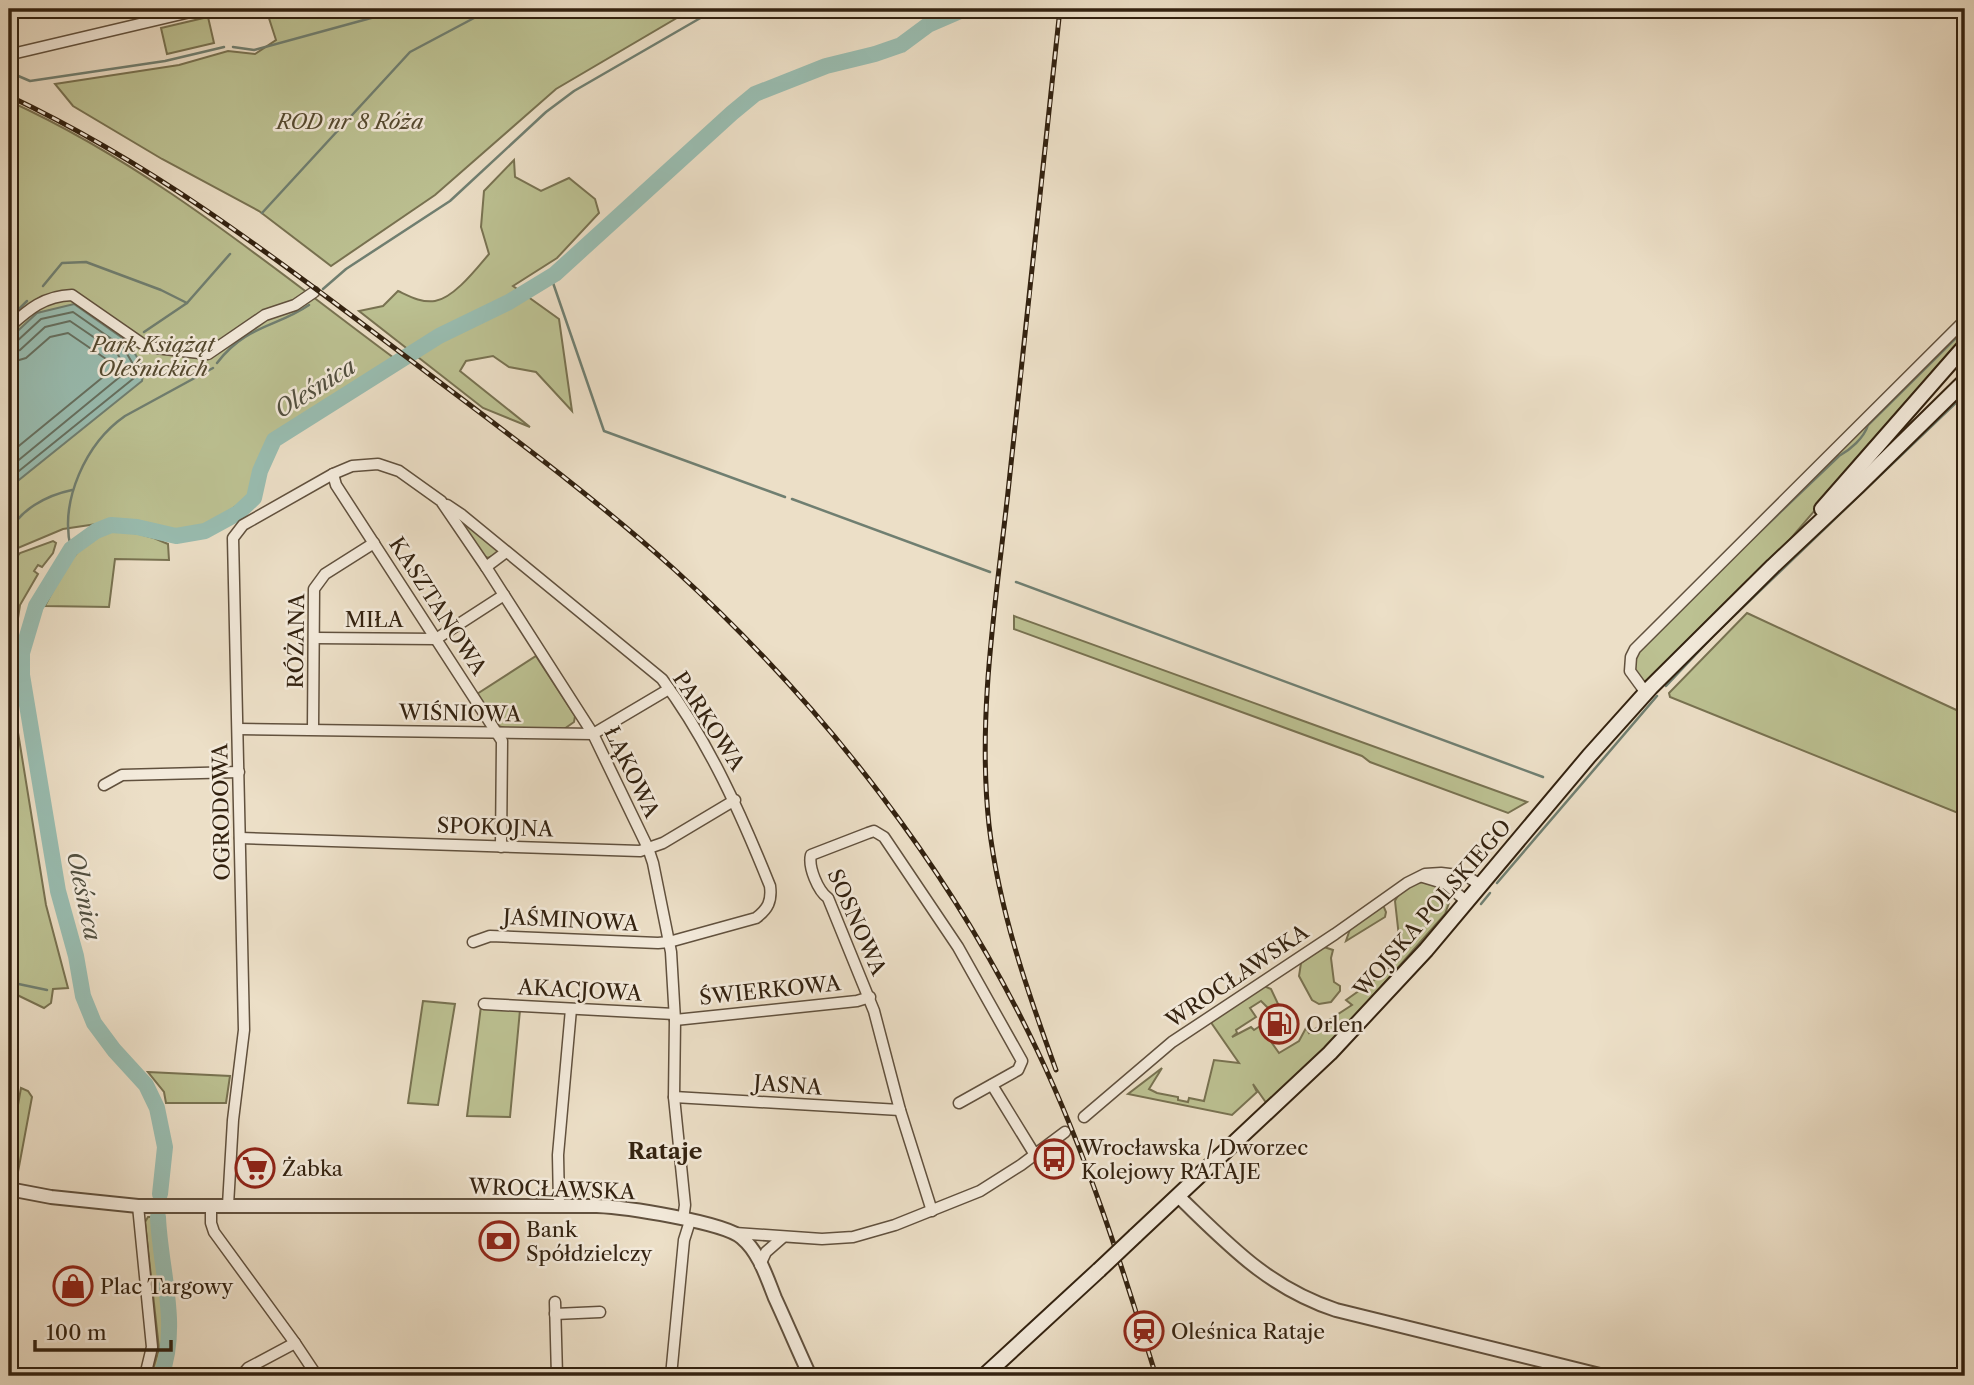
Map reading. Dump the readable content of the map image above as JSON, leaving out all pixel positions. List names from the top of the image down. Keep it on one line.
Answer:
{"streets":{"main road":["WOJSKA POLSKIEGO"],"street":["KASZTANOWA","MIŁA","RÓŻANA","WIŚNIOWA","PARKOWA","ŁĄKOWA","OGRODOWA","SPOKOJNA","JAŚMINOWA","SOSNOWA","WROCŁAWSKA","AKACJOWA","ŚWIERKOWA","JASNA"]},"crossings":[["KASZTANOWA","MIŁA"],["KASZTANOWA","RÓŻANA"],["KASZTANOWA","WIŚNIOWA"],["KASZTANOWA","ŁĄKOWA"],["KASZTANOWA","OGRODOWA"],["KASZTANOWA","SPOKOJNA"],["MIŁA","RÓŻANA"],["RÓŻANA","WIŚNIOWA"],["WIŚNIOWA","ŁĄKOWA"],["WIŚNIOWA","OGRODOWA"],["PARKOWA","ŁĄKOWA"],["PARKOWA","SPOKOJNA"],["PARKOWA","JAŚMINOWA"],["ŁĄKOWA","OGRODOWA"],["ŁĄKOWA","SPOKOJNA"],["ŁĄKOWA","JAŚMINOWA"],["ŁĄKOWA","WROCŁAWSKA"],["ŁĄKOWA","AKACJOWA"],["ŁĄKOWA","ŚWIERKOWA"],["ŁĄKOWA","JASNA"],["OGRODOWA","SPOKOJNA"],["OGRODOWA","WROCŁAWSKA"],["WOJSKA POLSKIEGO","WROCŁAWSKA"],["SOSNOWA","WROCŁAWSKA"],["SOSNOWA","ŚWIERKOWA"],["SOSNOWA","JASNA"],["AKACJOWA","ŚWIERKOWA"]],"districts":["Rataje"],"water":["Oleśnica"],"parks":["ROD nr 8 Róża","Park Książąt Oleśnickich"],"places":{"fuel station":["Orlen"],"bus stop":["Wrocławska / Dworzec Kolejowy RATAJE"],"supermarket":["Żabka"],"bank":["Bank Spółdzielczy"],"shop":["Plac Targowy"],"station":["Oleśnica Rataje"]},"scale_bar":"100 m"}
